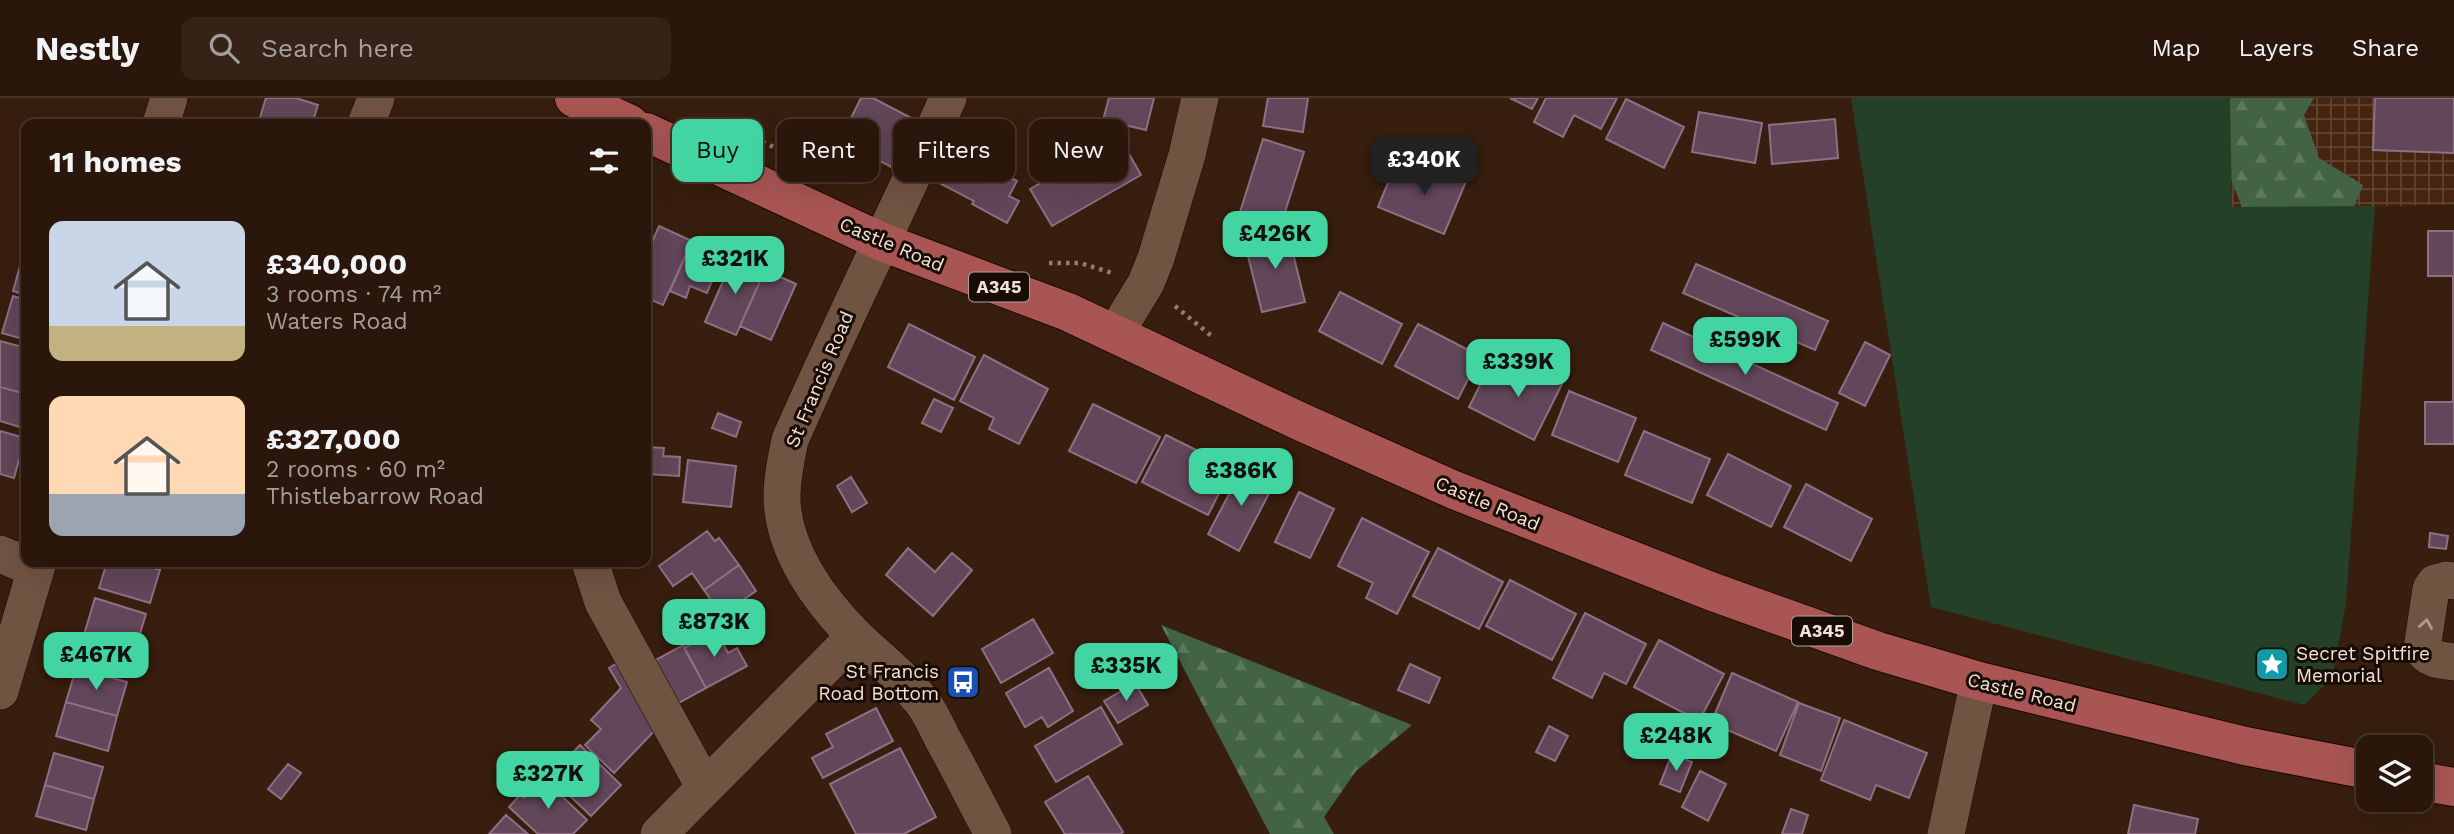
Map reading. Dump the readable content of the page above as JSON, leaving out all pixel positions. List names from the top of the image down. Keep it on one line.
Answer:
{"streets":{"main road":["Castle Road","A345"],"street":["St Francis Road"]},"crossings":[["Castle Road","St Francis Road"]],"places":{"place":["Secret Spitfire Memorial"],"bus stop":["St Francis Road Bottom"]},"page":{"header":"Nestly","search":"Search here","nav":["Map","Layers","Share"],"chip":["Buy","Rent","Filters","New"],"heading":"11 homes","price":["£340K","£426K","£321K","£599K","£339K","£386K","£873K","£467K","£335K","£248K","£327K"],"list":[{"name":"£340,000","note":"3 rooms · 74 m² · Waters Road"},{"name":"£327,000","note":"2 rooms · 60 m² · Thistlebarrow Road"}]}}
